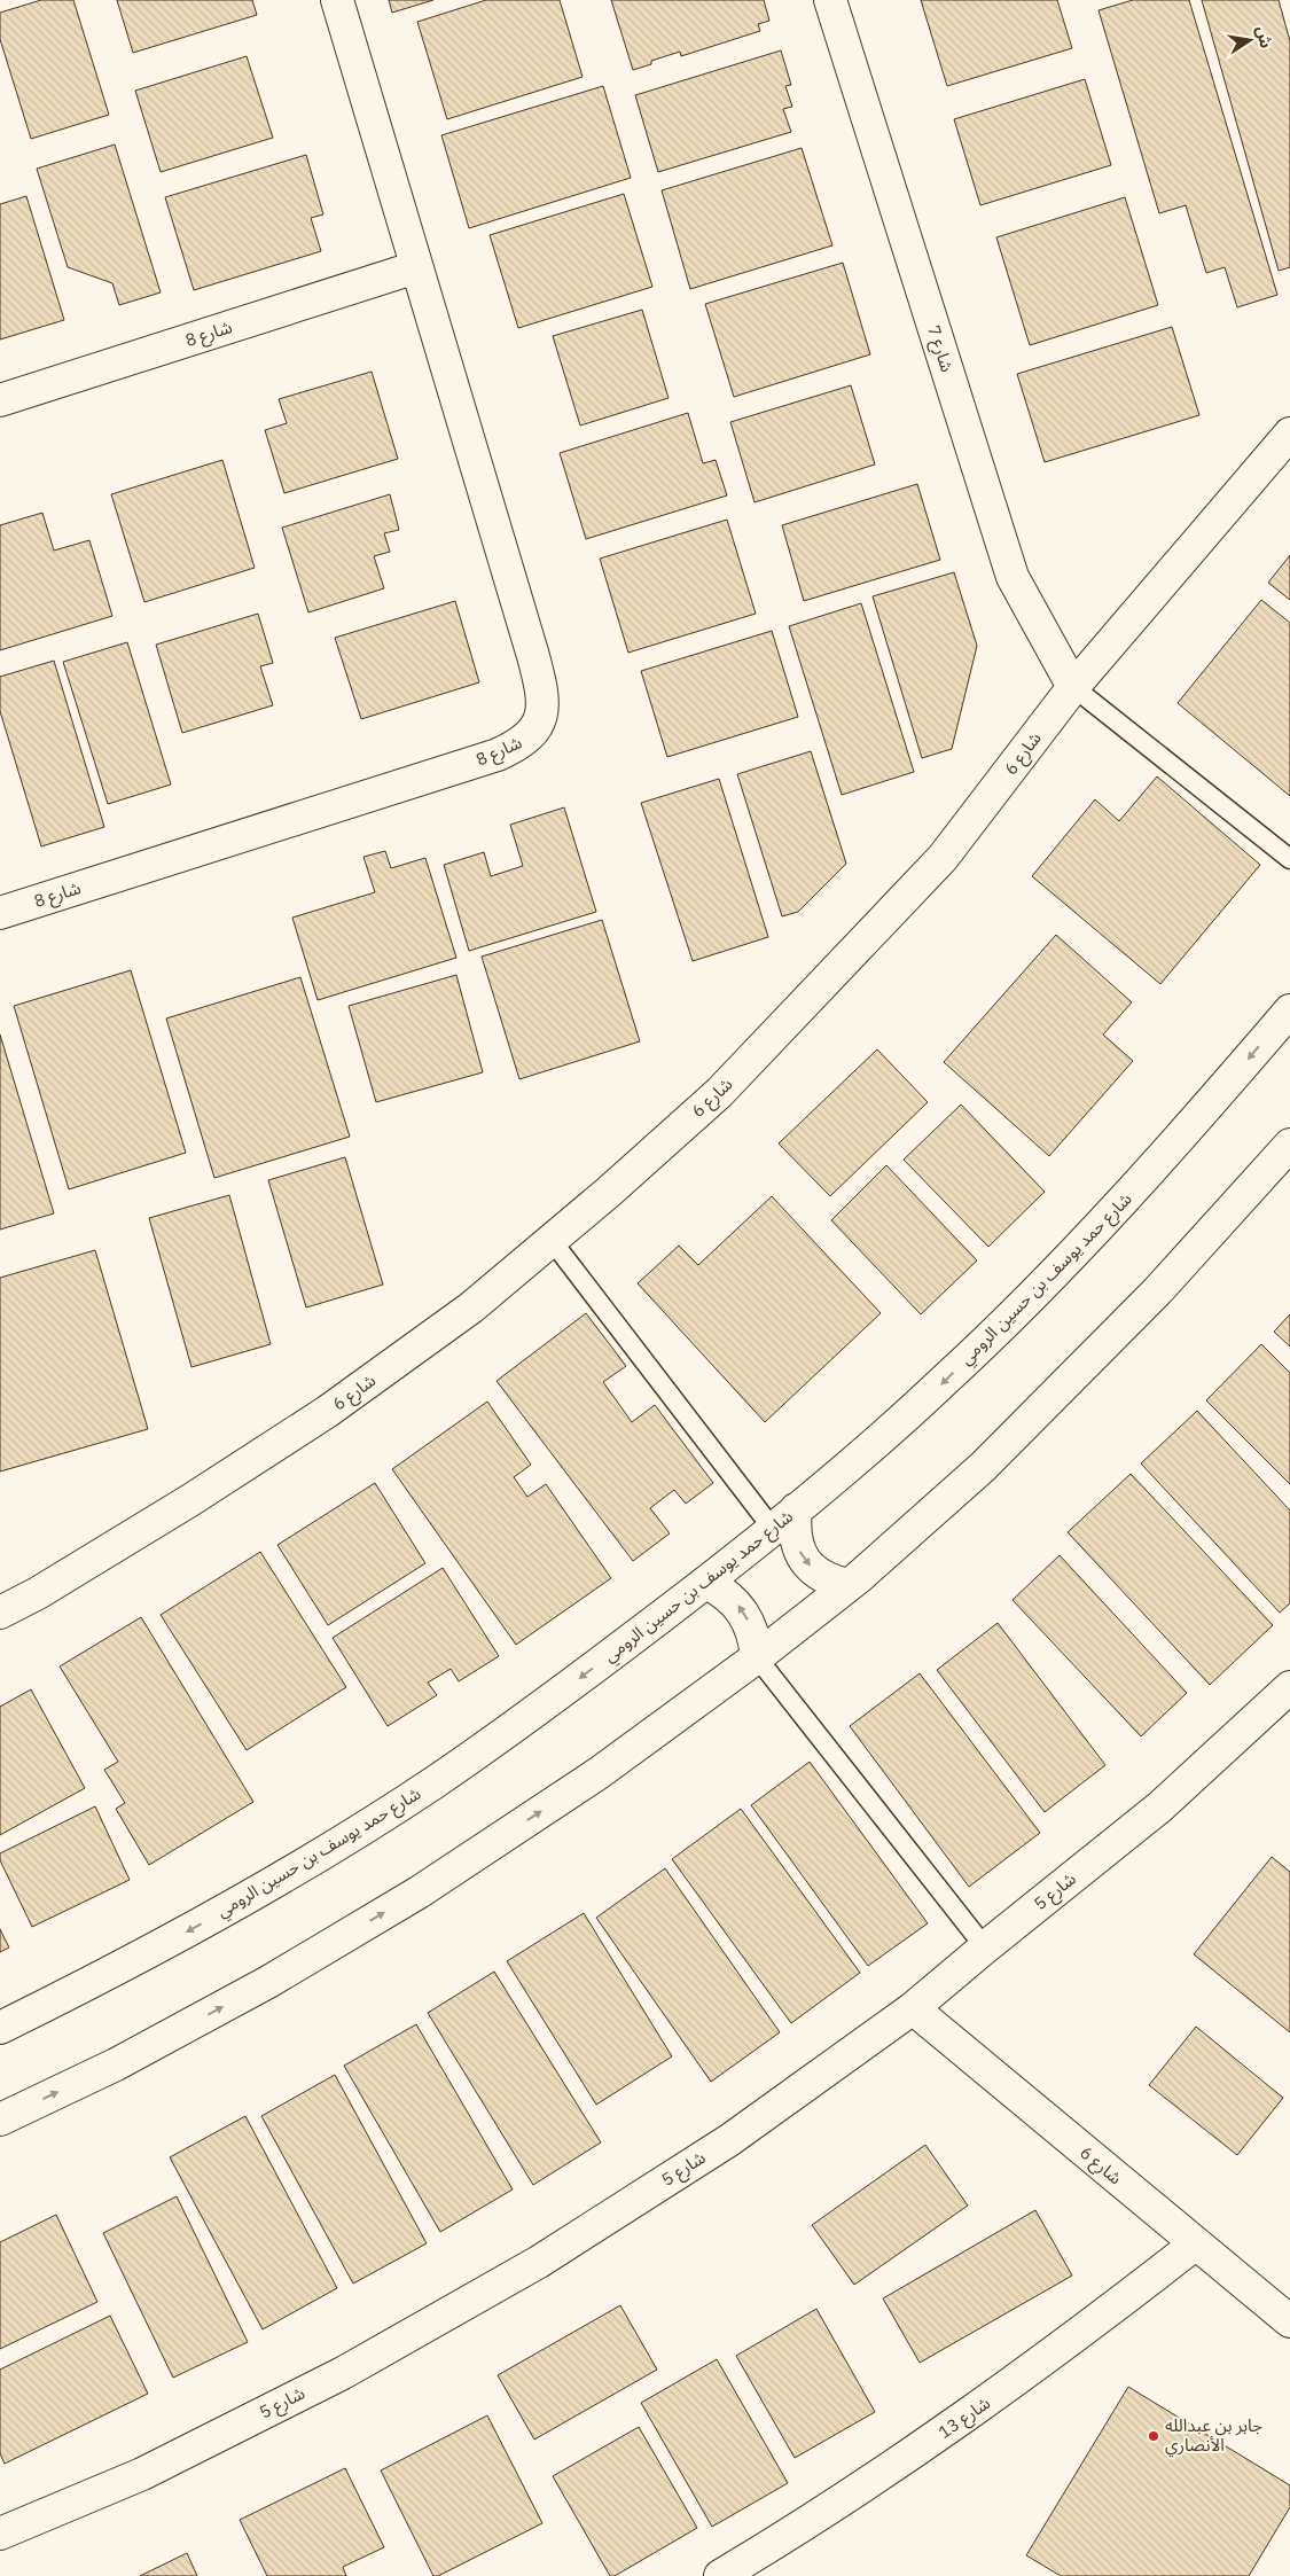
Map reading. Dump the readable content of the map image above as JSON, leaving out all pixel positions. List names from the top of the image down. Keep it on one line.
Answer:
{"streets":{"street":["شارع 8","شارع 7","شارع 6","شارع حمد يوسف بن حسين الرومي","شارع 5","شارع 13"]},"crossings":[["شارع 7","شارع 6"],["شارع 6","شارع 5"],["شارع 6","شارع 13"]],"places":["جابر بن عبدالله الأنصاري"],"north":"right"}
